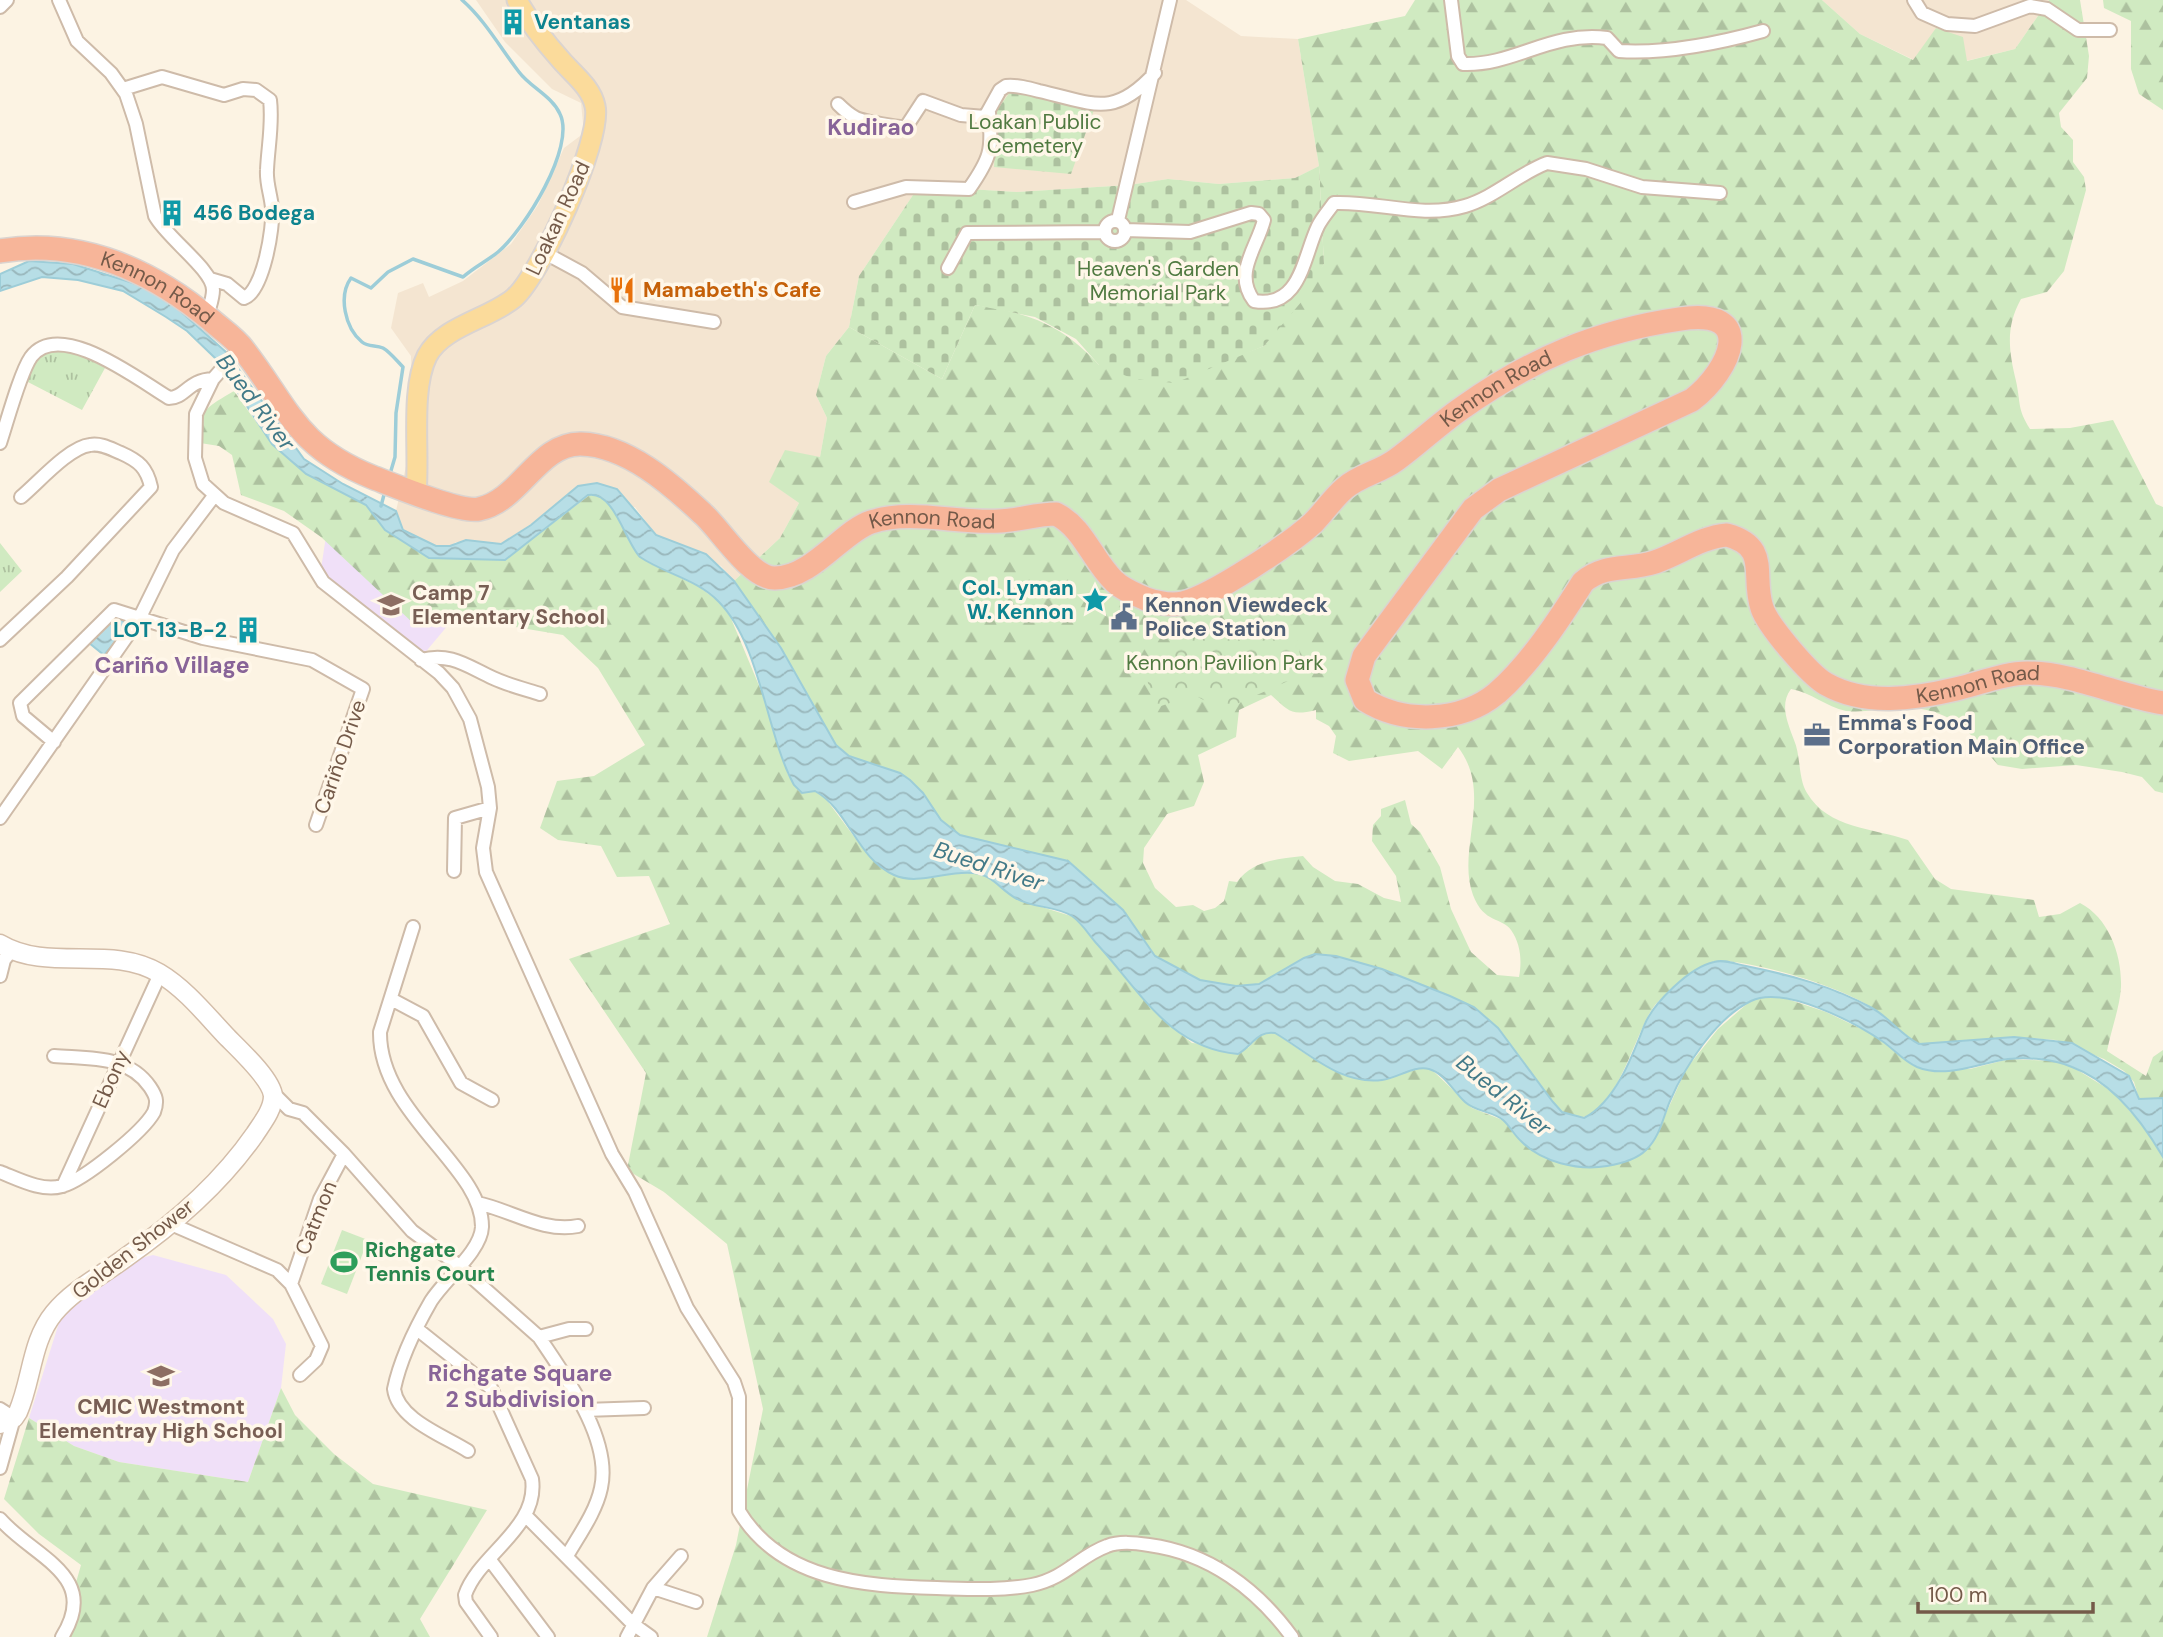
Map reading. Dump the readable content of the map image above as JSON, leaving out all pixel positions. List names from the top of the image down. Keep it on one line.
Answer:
{"streets":{"highway":["Kennon Road"],"main road":["Loakan Road","Golden Shower"],"street":["Cariño Drive","Ebony","Catmon"]},"crossings":[["Loakan Road","Kennon Road"]],"districts":["Kudirao","Cariño Village","Richgate Square 2 Subdivision"],"water":["Bued River"],"parks":["Loakan Public Cemetery","Heaven's Garden Memorial Park","Kennon Pavilion Park"],"places":{"building":["Ventanas","456 Bodega","LOT 13-B-2"],"restaurant":["Mamabeth's Cafe"],"place":["Col. Lyman W. Kennon"],"school or university":["Camp 7 Elementary School","CMIC Westmont Elementray High School"],"public building":["Kennon Viewdeck Police Station"],"office":["Emma's Food Corporation Main Office"],"sports":["Richgate Tennis Court"]},"scale_bar":"100 m"}
